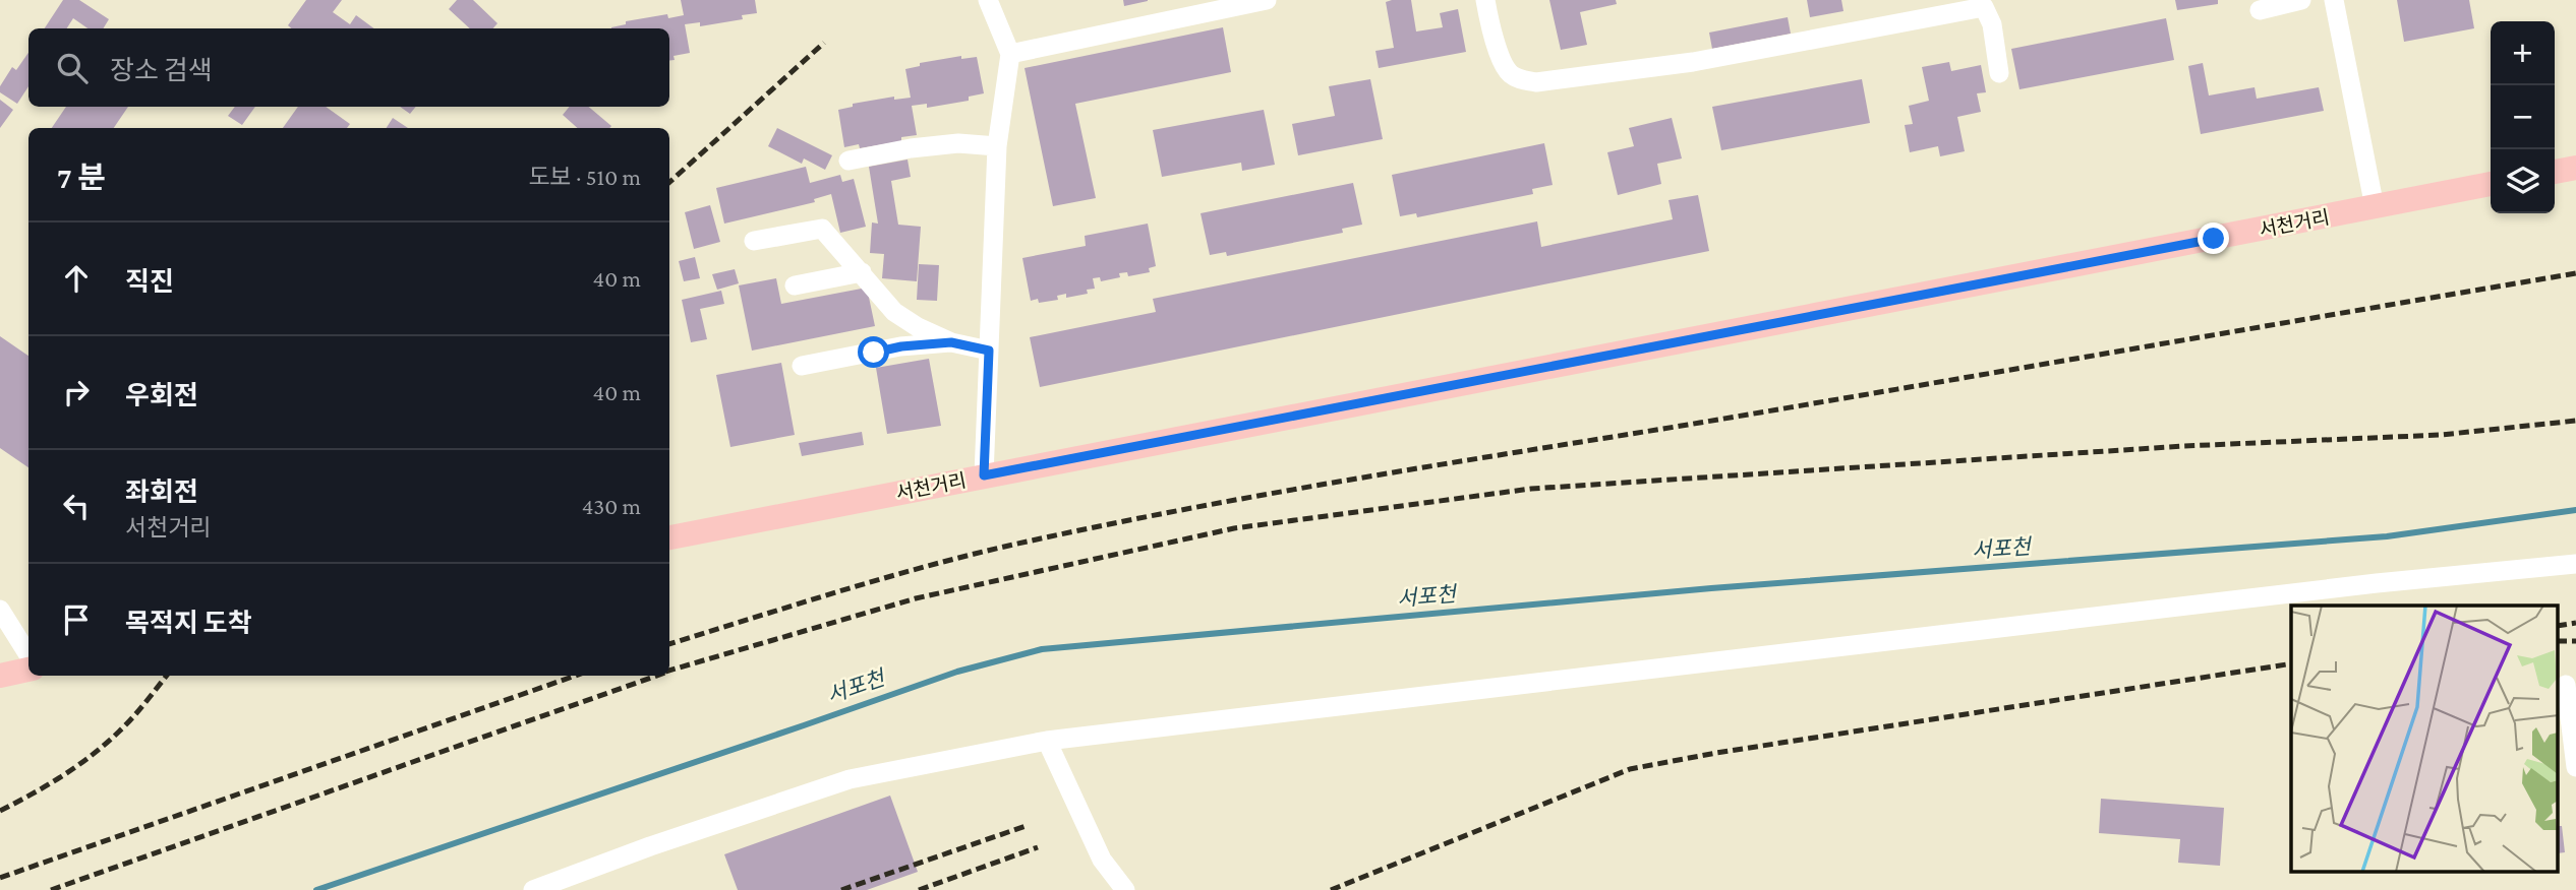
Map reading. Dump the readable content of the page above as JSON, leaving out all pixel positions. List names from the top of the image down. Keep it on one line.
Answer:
{"streets":{"main road":["서천거리"]},"water":["서포천"],"page":{"map_buttons":["+","−"],"search":"장소 검색","heading":["7 분","도보 · 510 m"],"list":[["직진","40 m"],["우회전","40 m"],["좌회전","서천거리","430 m"],"목적지 도착"]}}
